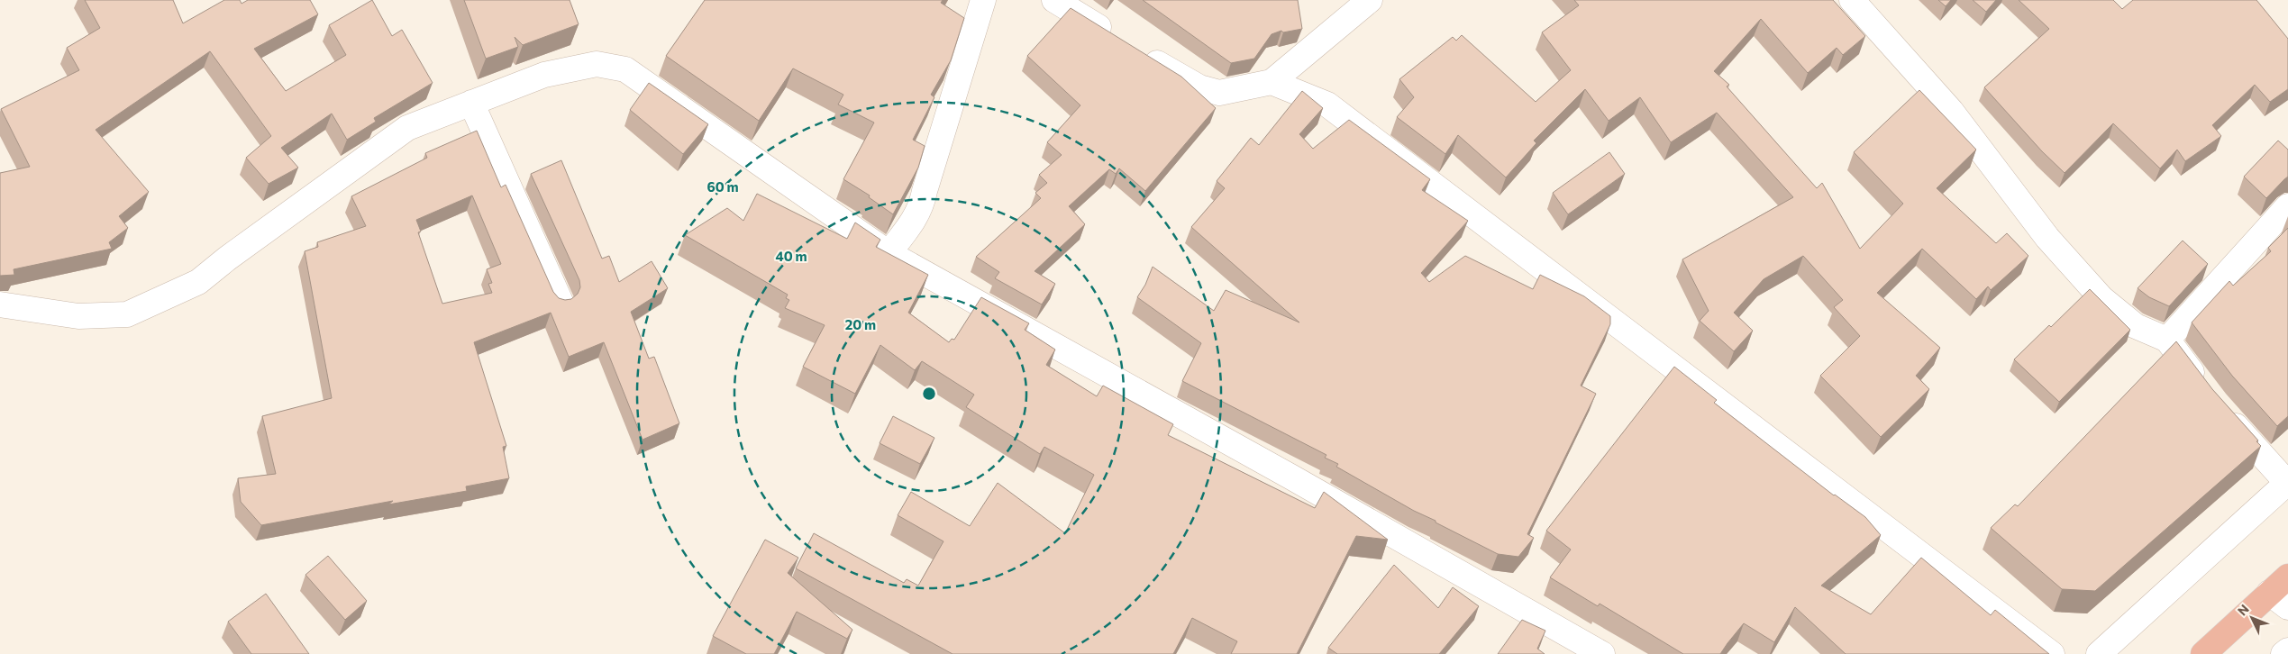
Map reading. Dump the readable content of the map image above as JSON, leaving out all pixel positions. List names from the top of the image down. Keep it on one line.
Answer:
{"north":"top left","rings":["60 m","40 m","20 m"]}
